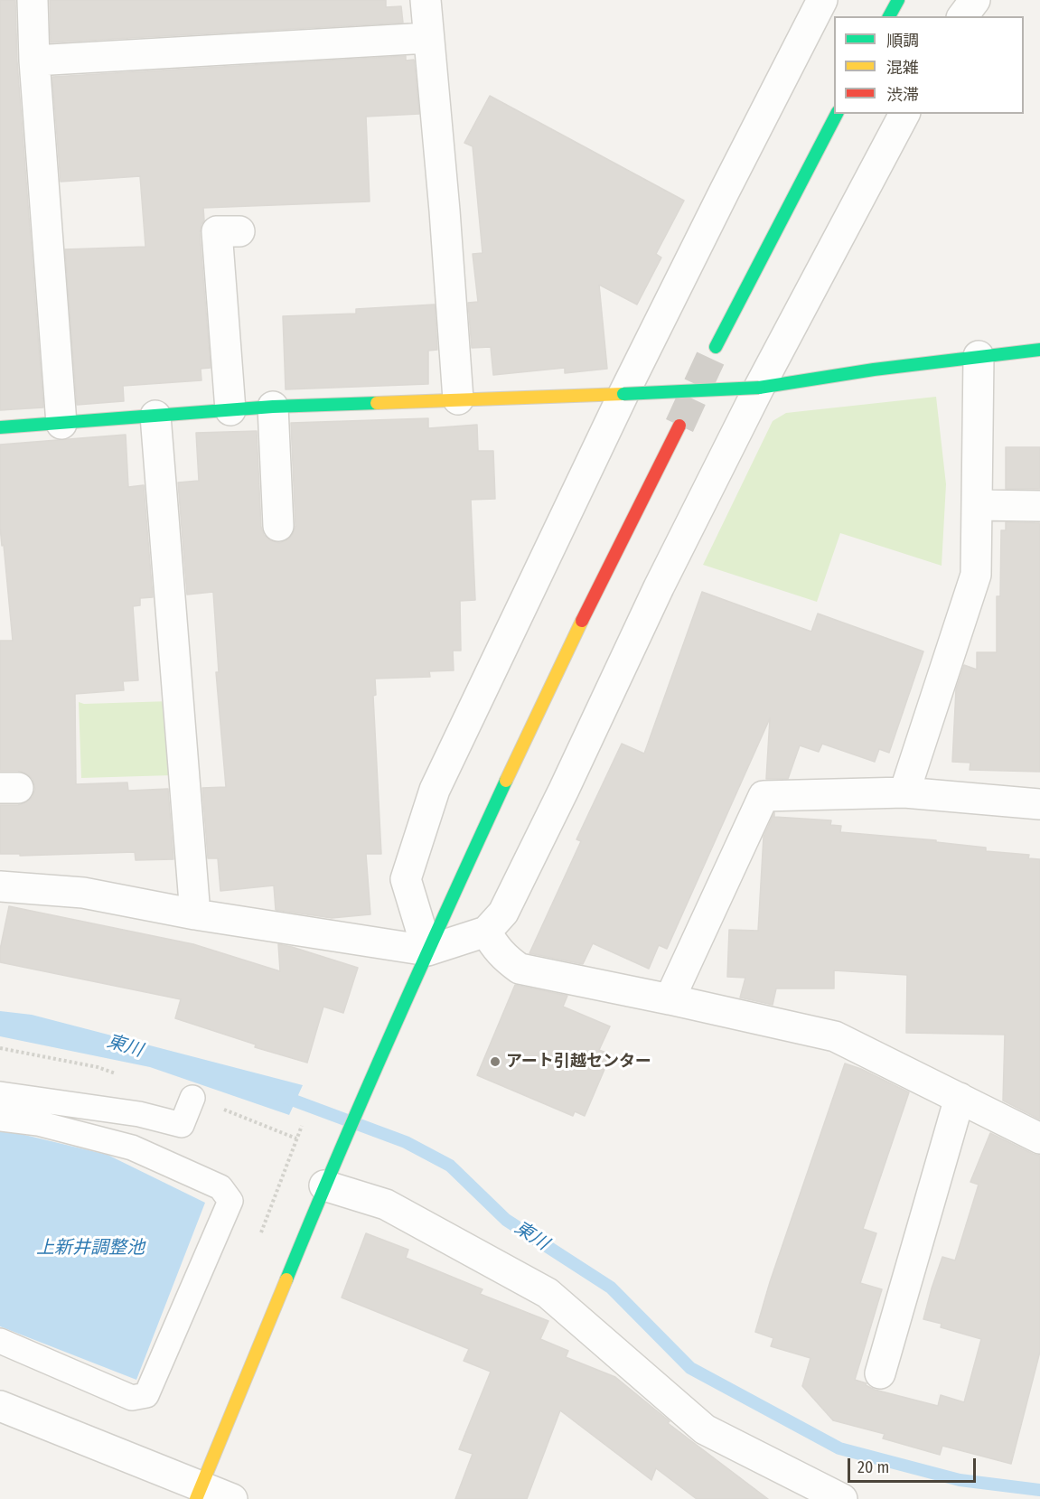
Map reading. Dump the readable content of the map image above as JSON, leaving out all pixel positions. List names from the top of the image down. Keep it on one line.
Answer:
{"water":["東川","上新井調整池"],"places":["アート引越センター"],"legend":["順調","混雑","渋滞"],"scale_bar":"20 m"}
